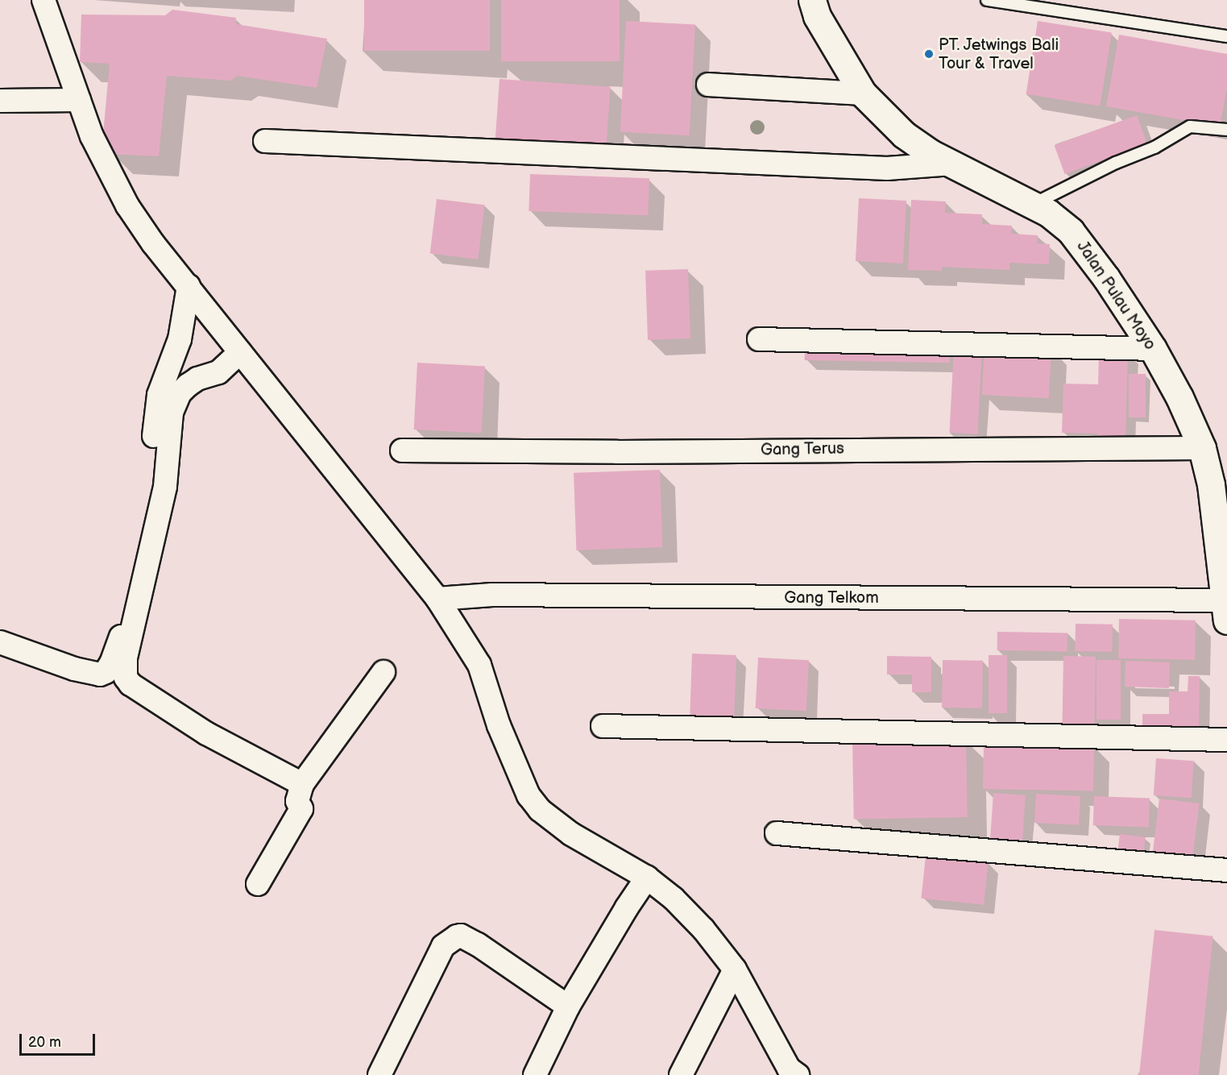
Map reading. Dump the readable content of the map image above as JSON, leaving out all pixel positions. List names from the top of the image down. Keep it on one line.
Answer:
{"streets":{"street":["Jalan Pulau Moyo","Gang Terus","Gang Telkom"]},"crossings":[["Jalan Pulau Moyo","Gang Terus"],["Jalan Pulau Moyo","Gang Telkom"]],"places":["PT. Jetwings Bali Tour & Travel"],"scale_bar":"20 m"}
